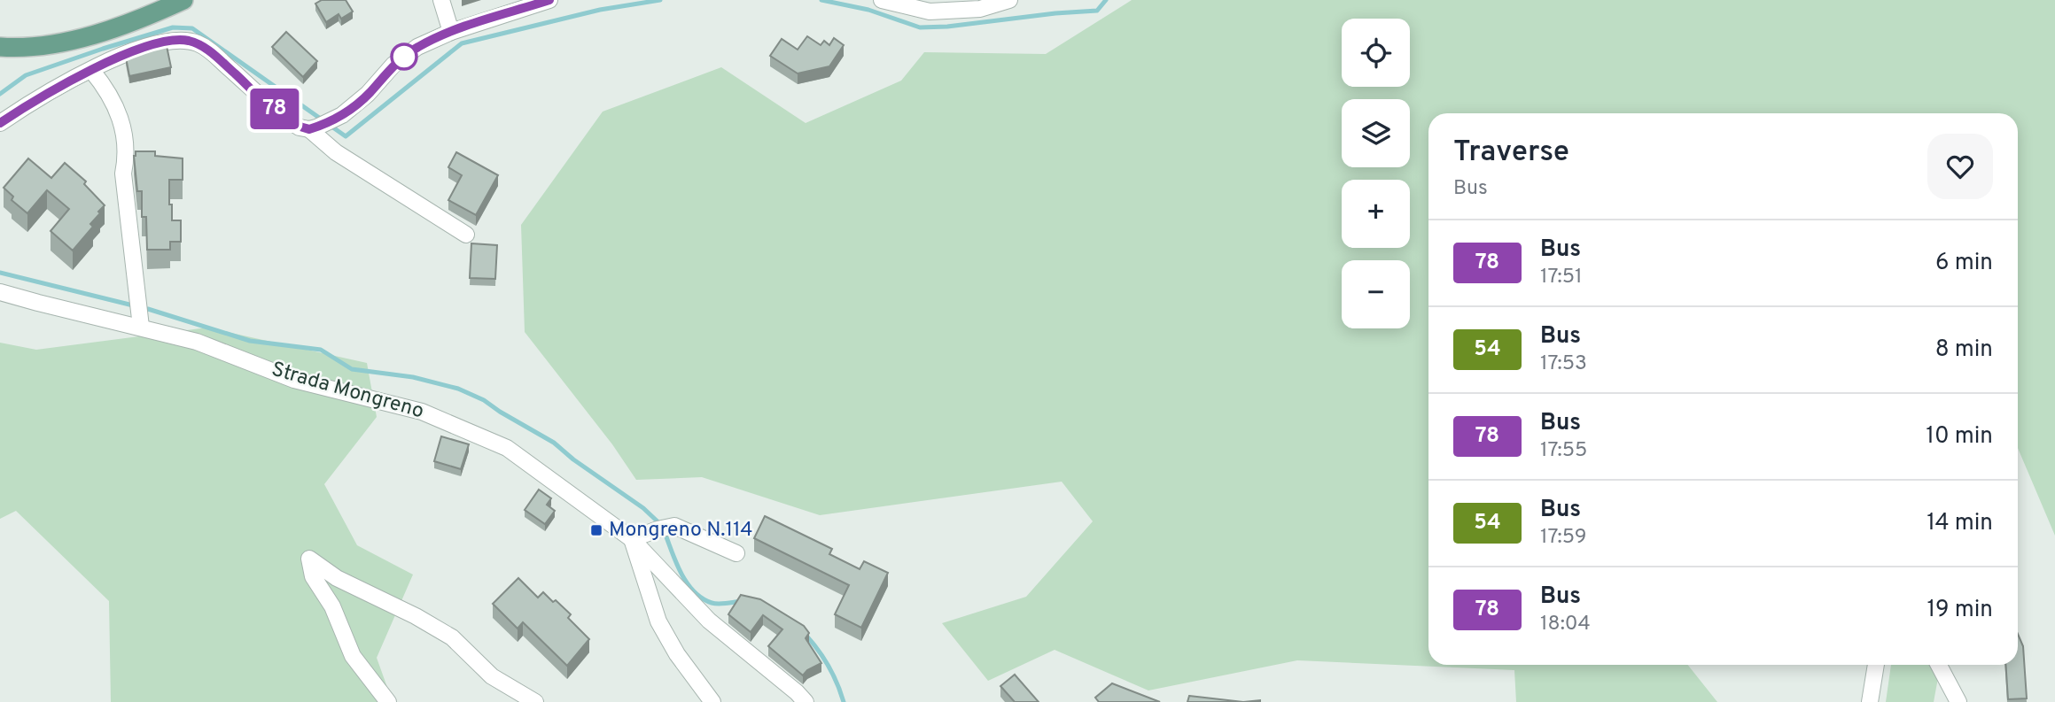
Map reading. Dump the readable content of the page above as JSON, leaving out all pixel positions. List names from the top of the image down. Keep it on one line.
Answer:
{"streets":{"street":["Strada Mongreno"]},"places":{"transit":["Mongreno N.114"]},"lines":["bus line 78"],"page":{"on_map":"78","map_buttons":["+","−"],"heading":["Traverse","Bus"],"list":[{"mark":"78","name":"Bus","note":"17:51","value":"6 min"},{"mark":"54","name":"Bus","note":"17:53","value":"8 min"},{"mark":"78","name":"Bus","note":"17:55","value":"10 min"},{"mark":"54","name":"Bus","note":"17:59","value":"14 min"},{"mark":"78","name":"Bus","note":"18:04","value":"19 min"}]}}
